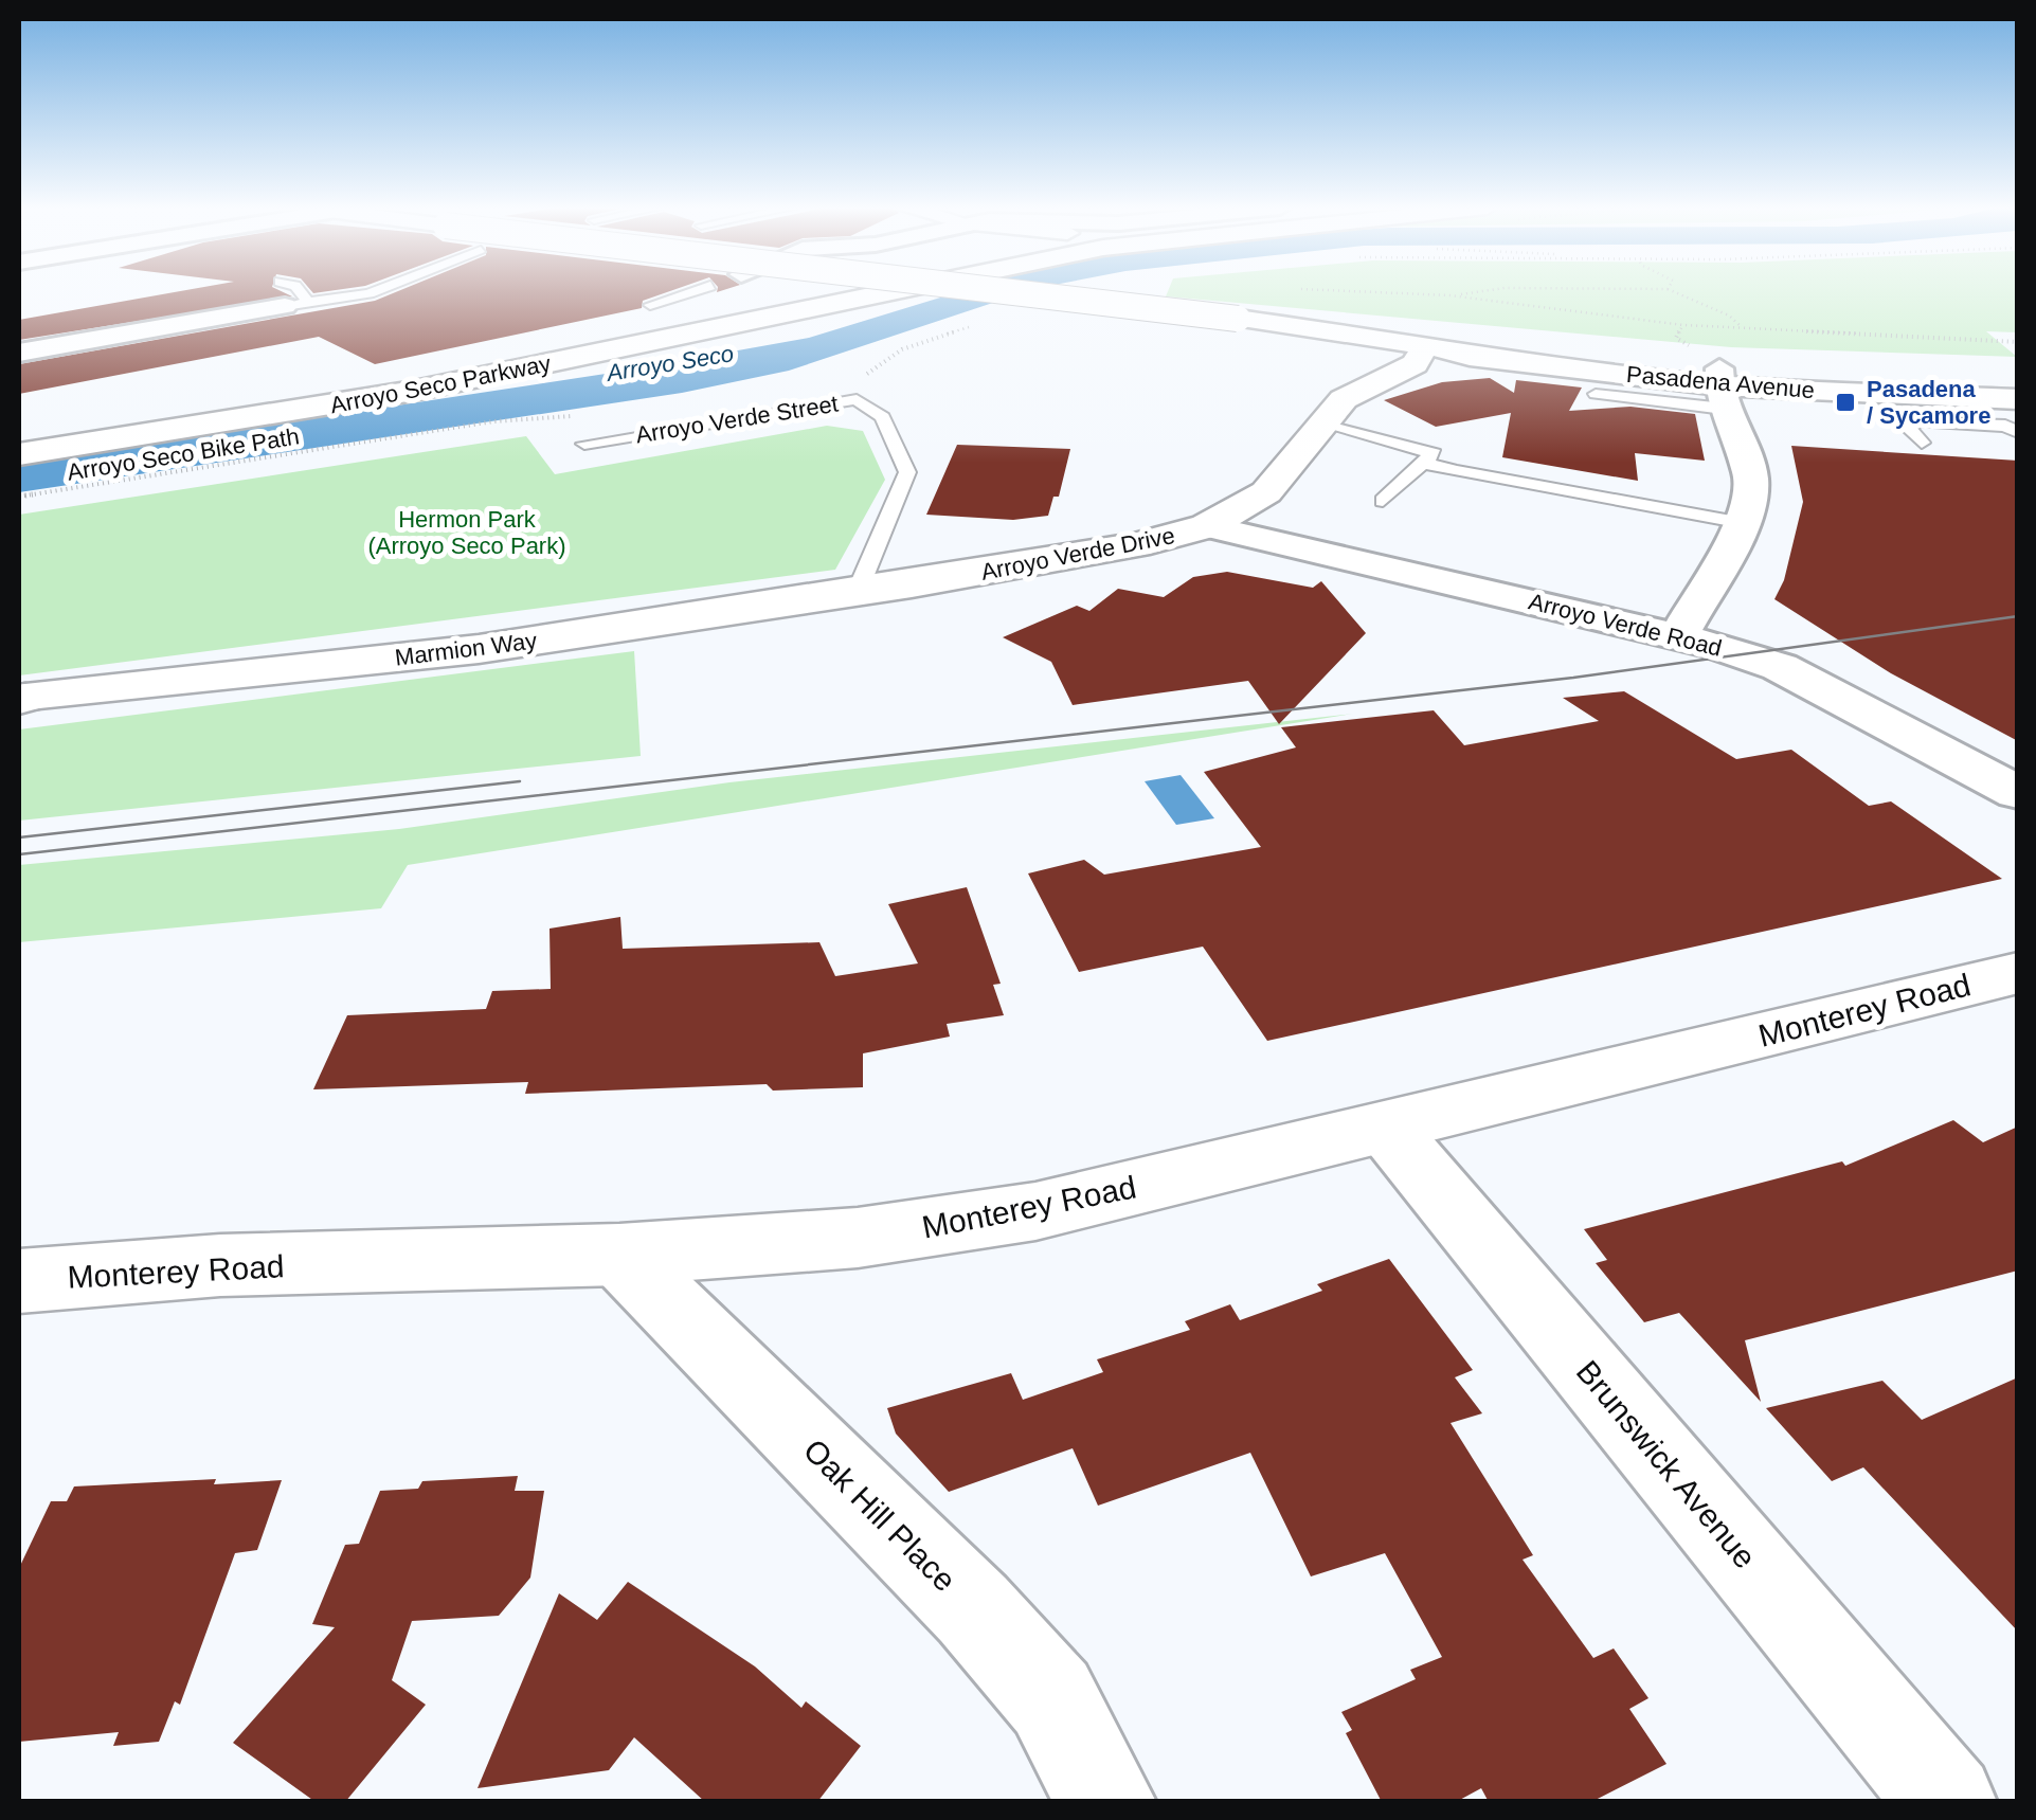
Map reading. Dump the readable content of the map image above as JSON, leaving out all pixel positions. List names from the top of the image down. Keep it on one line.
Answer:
{"streets":{"main road":["Pasadena Avenue","Arroyo Seco Parkway","Arroyo Verde Drive","Marmion Way","Monterey Road"],"street":["Arroyo Verde Road","Brunswick Avenue","Oak Hill Place"],"lane":["Arroyo Verde Street"],"path":["Arroyo Seco Bike Path"]},"crossings":[["Pasadena Avenue","Arroyo Verde Drive"],["Arroyo Verde Street","Marmion Way"],["Arroyo Verde Drive","Arroyo Verde Road"],["Arroyo Verde Drive","Marmion Way"],["Monterey Road","Brunswick Avenue"],["Monterey Road","Oak Hill Place"]],"water":["Arroyo Seco"],"parks":["Hermon Park (Arroyo Seco Park)"],"places":{"transit":["Pasadena / Sycamore"]}}
